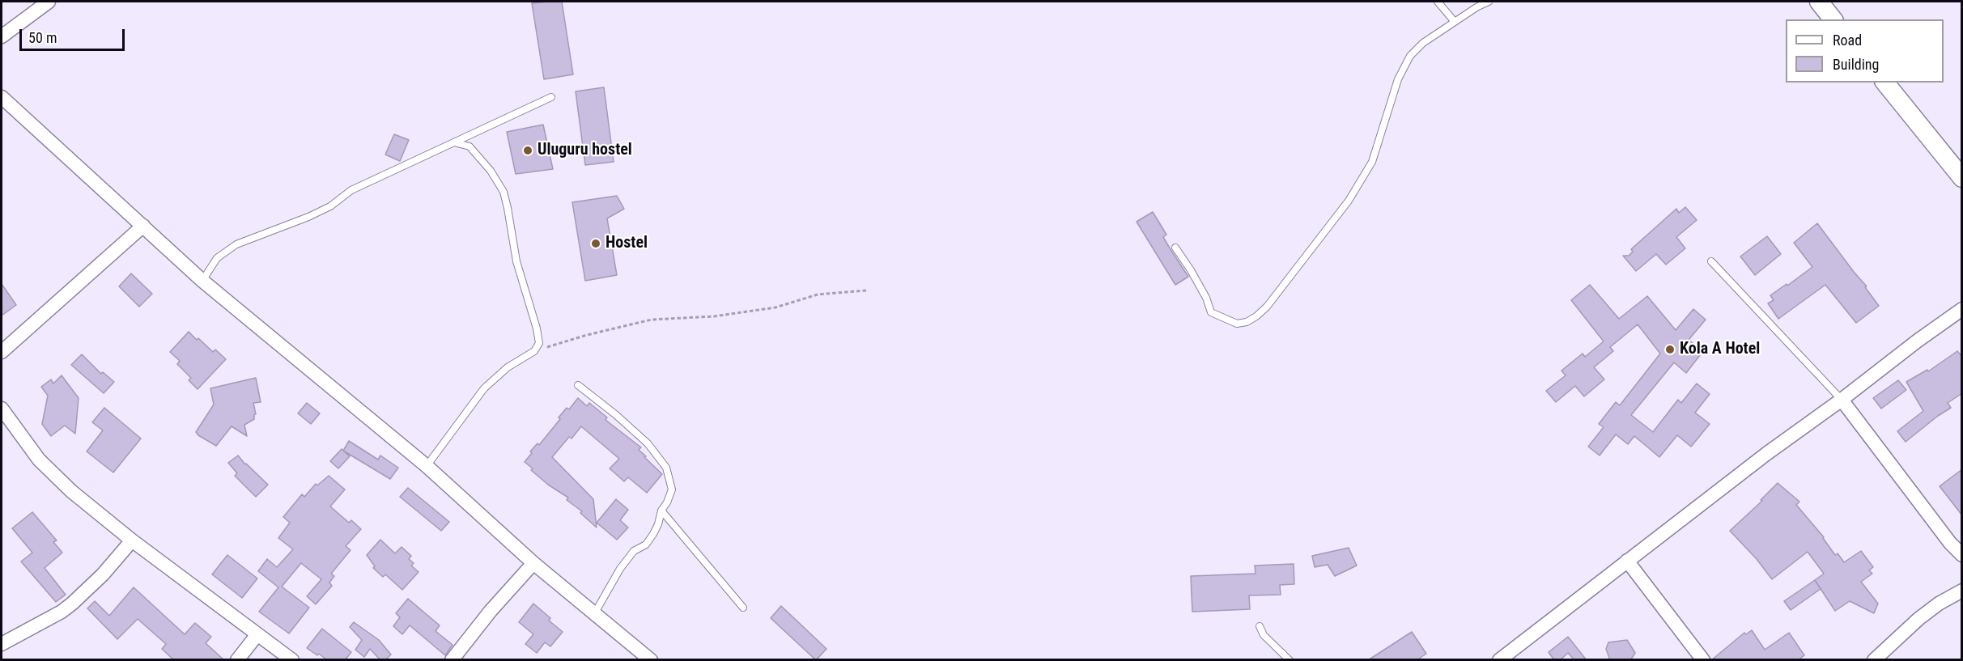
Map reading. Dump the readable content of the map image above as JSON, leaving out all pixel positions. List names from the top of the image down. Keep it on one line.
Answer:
{"places":["Uluguru hostel","Hostel","Kola A Hotel"],"legend":["Road","Building"],"scale_bar":"50 m"}
